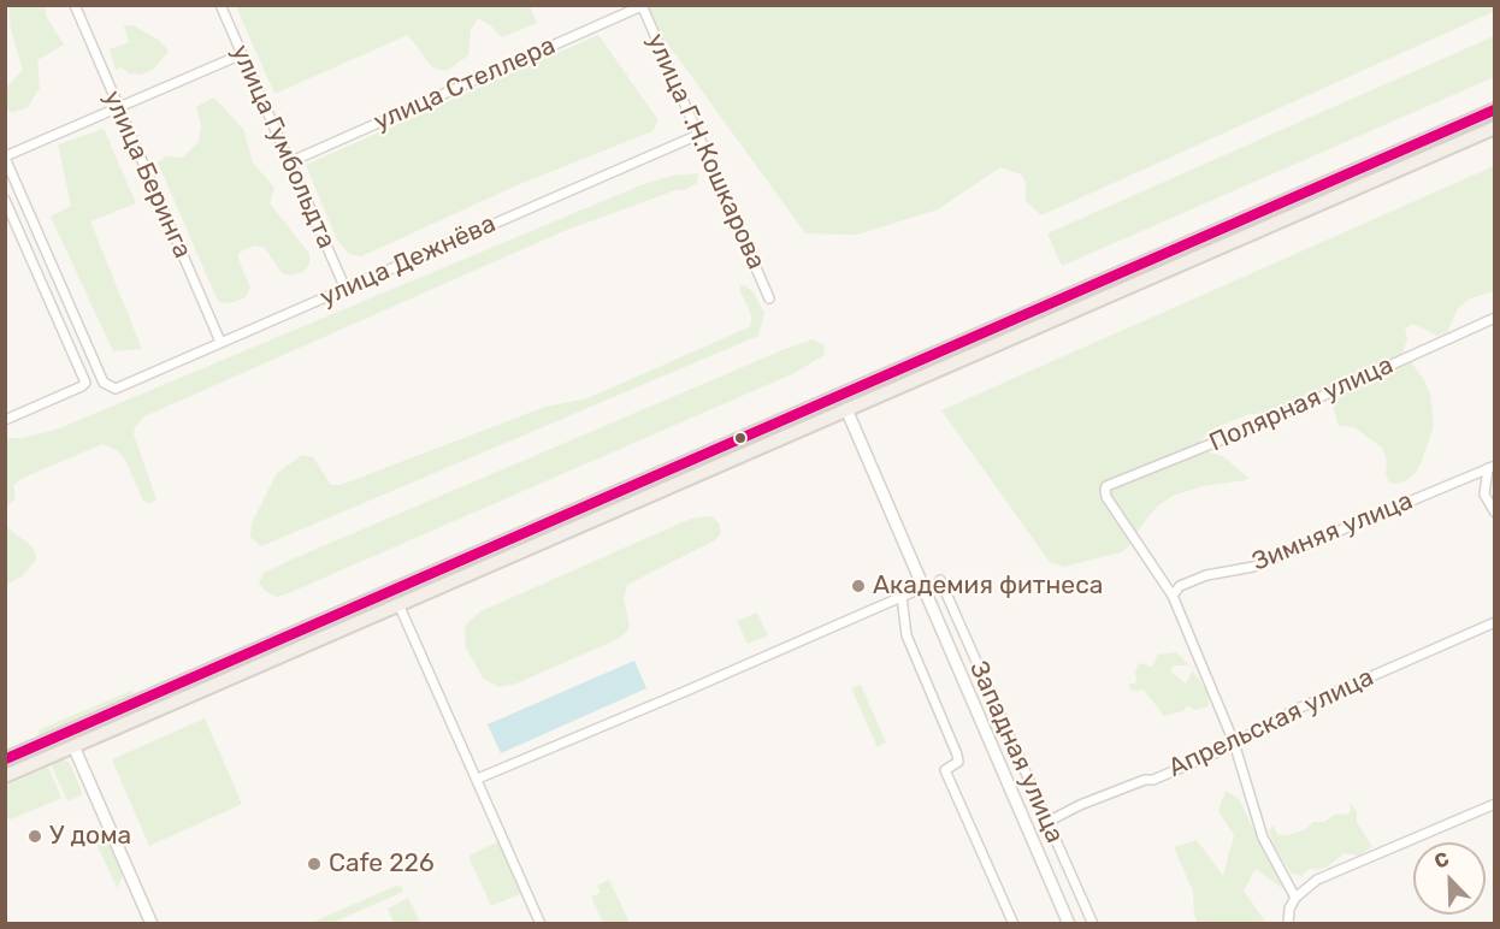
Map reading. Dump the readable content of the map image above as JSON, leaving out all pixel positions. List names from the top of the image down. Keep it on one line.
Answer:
{"streets":{"street":["улица Стеллера","улица Гумбольдта","улица Г.Н.Кошкарова","улица Беринга","улица Дежнёва","Полярная улица","Зимняя улица","Апрельская улица","Западная улица"]},"crossings":[["улица Стеллера","улица Гумбольдта"],["улица Стеллера","улица Г.Н.Кошкарова"],["улица Гумбольдта","улица Дежнёва"],["улица Г.Н.Кошкарова","улица Дежнёва"],["улица Беринга","улица Дежнёва"],["Полярная улица","Зимняя улица"],["Апрельская улица","Западная улица"]],"places":["Академия фитнеса","У дома","Cafe 226"],"north":"top left"}
